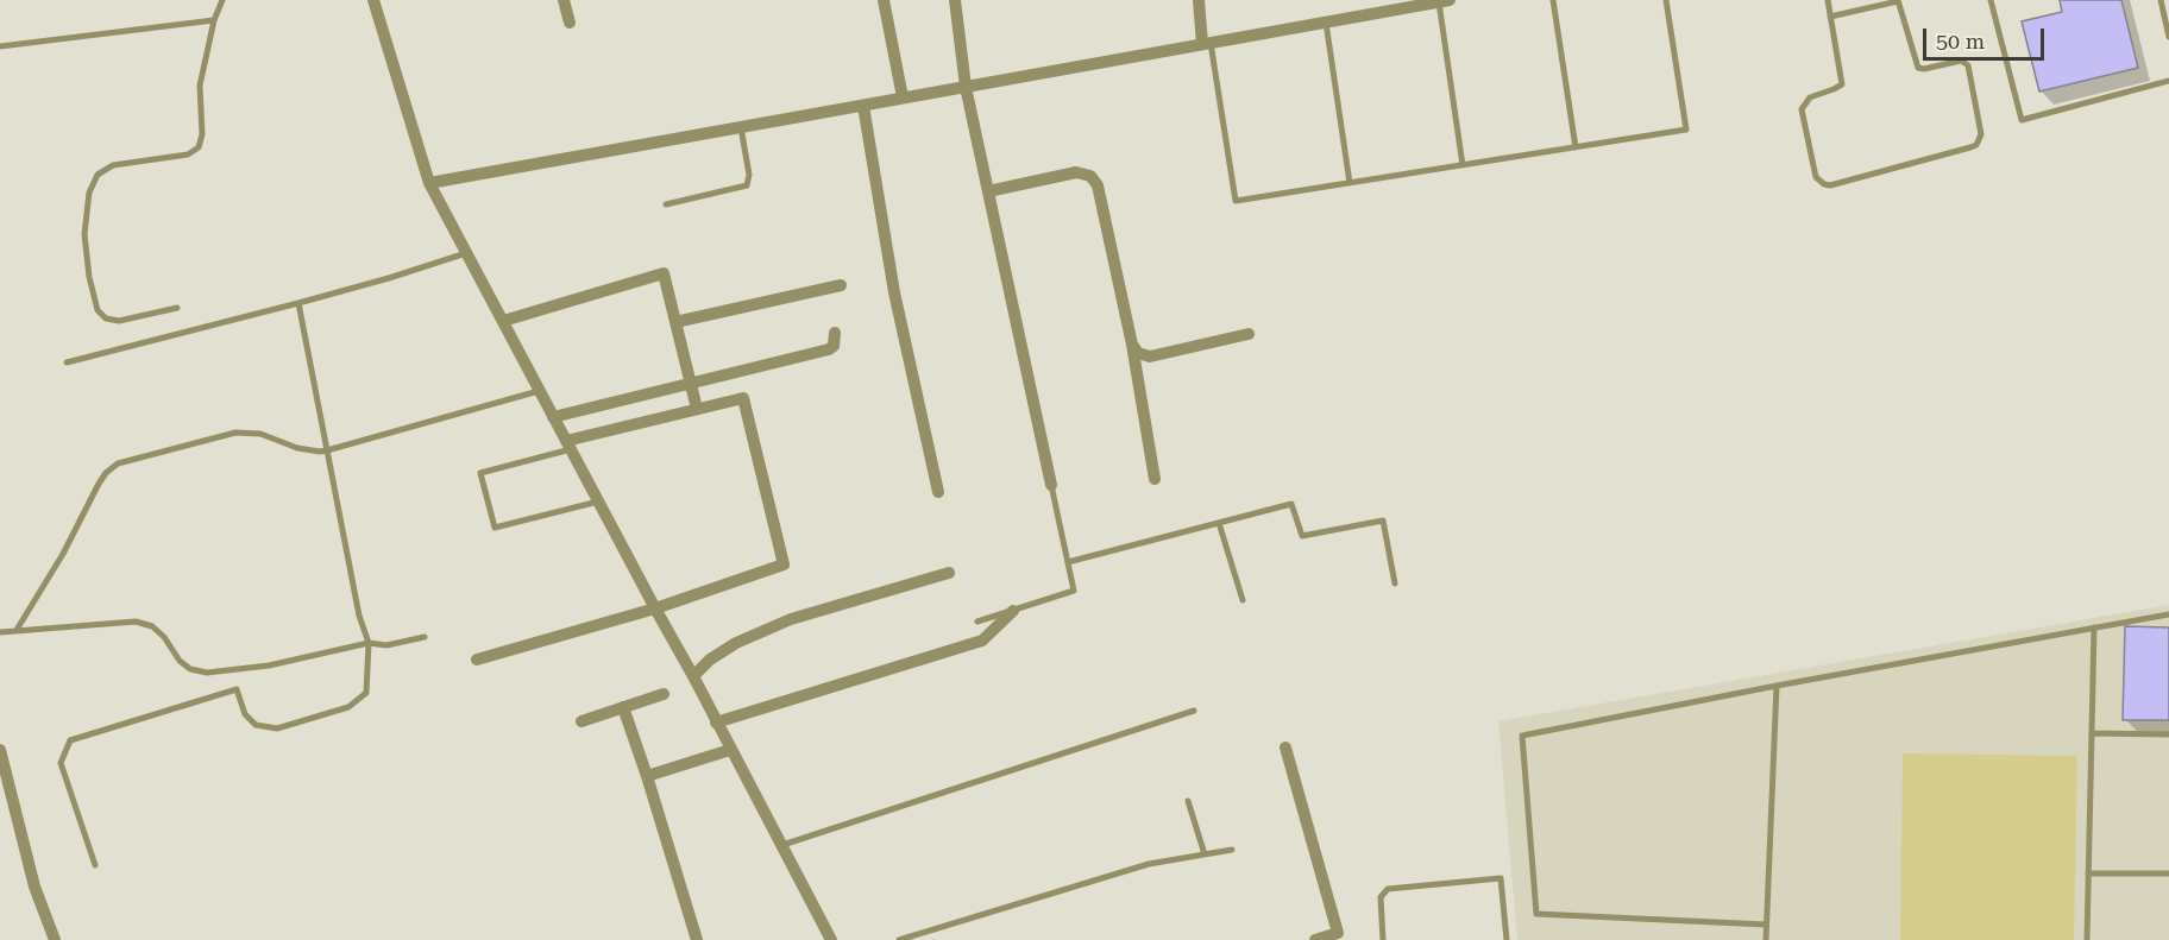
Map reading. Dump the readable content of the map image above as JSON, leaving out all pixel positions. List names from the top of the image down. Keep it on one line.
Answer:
{"scale_bar":"50 m"}
